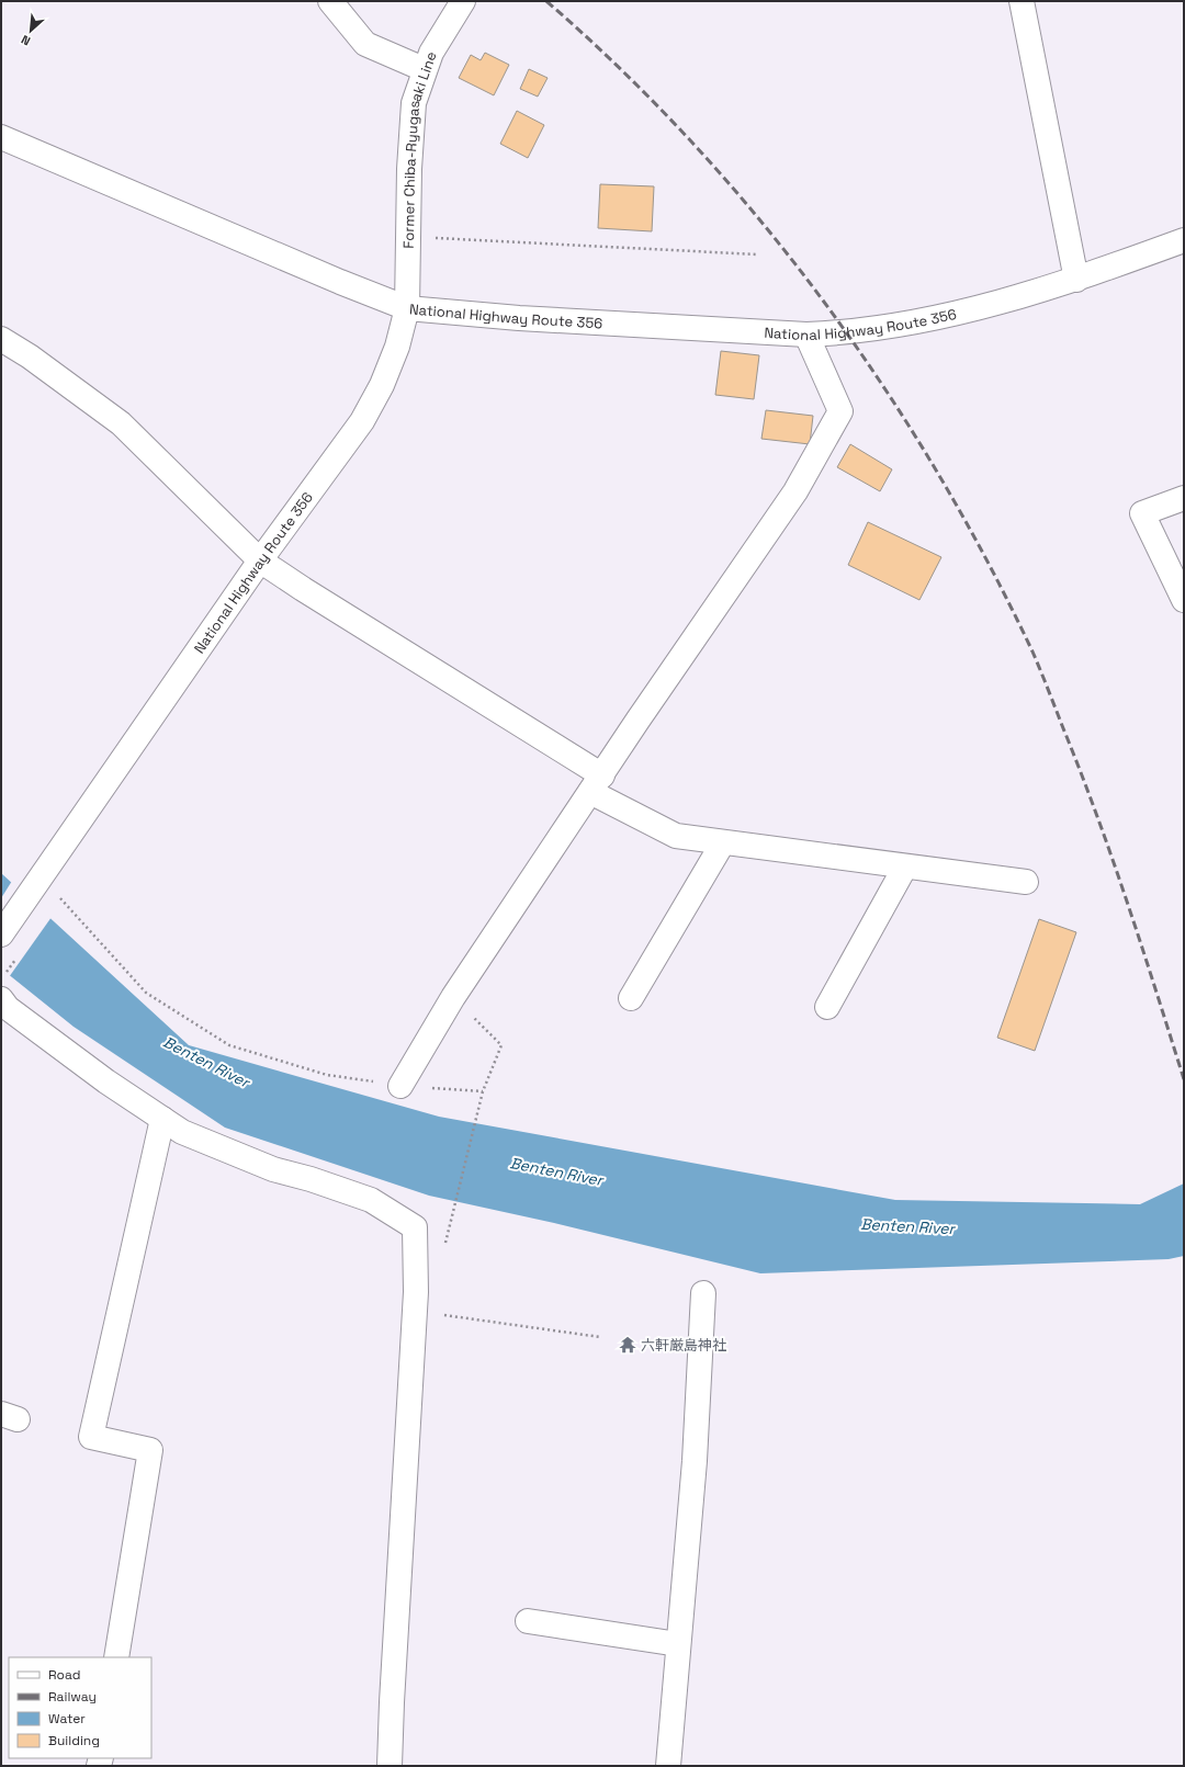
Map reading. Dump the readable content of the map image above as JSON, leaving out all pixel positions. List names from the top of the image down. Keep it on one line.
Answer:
{"streets":{"main road":["Former Chiba-Ryugasaki Line","National Highway Route 356"]},"crossings":[["Former Chiba-Ryugasaki Line","National Highway Route 356"]],"water":["Benten River"],"places":{"temple":["六軒厳島神社"]},"legend":["Road","Railway","Water","Building"],"north":"bottom left"}
